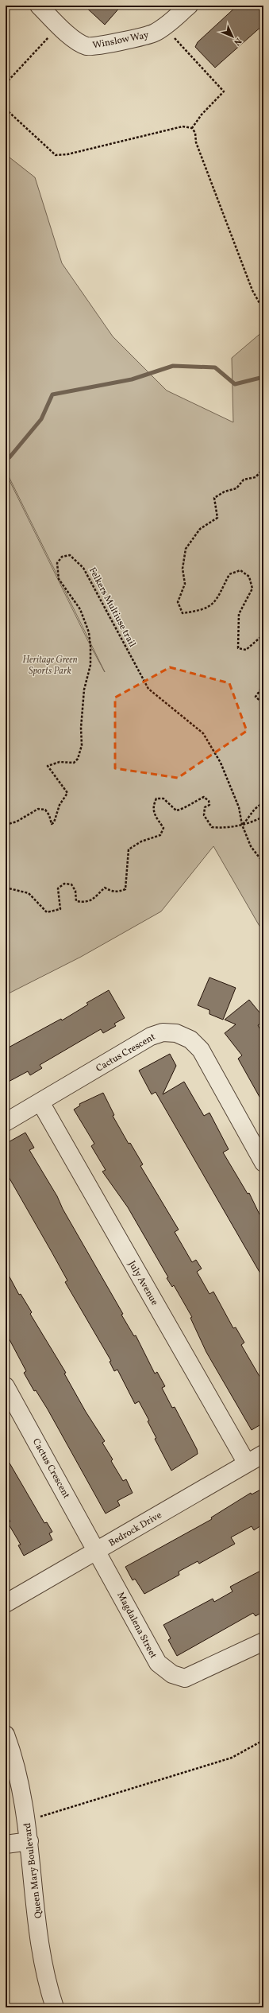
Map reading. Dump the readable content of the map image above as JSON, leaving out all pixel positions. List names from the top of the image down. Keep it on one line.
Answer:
{"streets":{"street":["Winslow Way","Cactus Crescent","July Avenue","Bedrock Drive","Magdalena Street","Queen Mary Boulevard"],"path":["Felkers Multiuse trail"]},"crossings":[["Cactus Crescent","July Avenue"],["Cactus Crescent","Bedrock Drive"],["Cactus Crescent","Magdalena Street"],["July Avenue","Bedrock Drive"],["Bedrock Drive","Magdalena Street"]],"parks":["Heritage Green Sports Park"],"north":"bottom right"}
